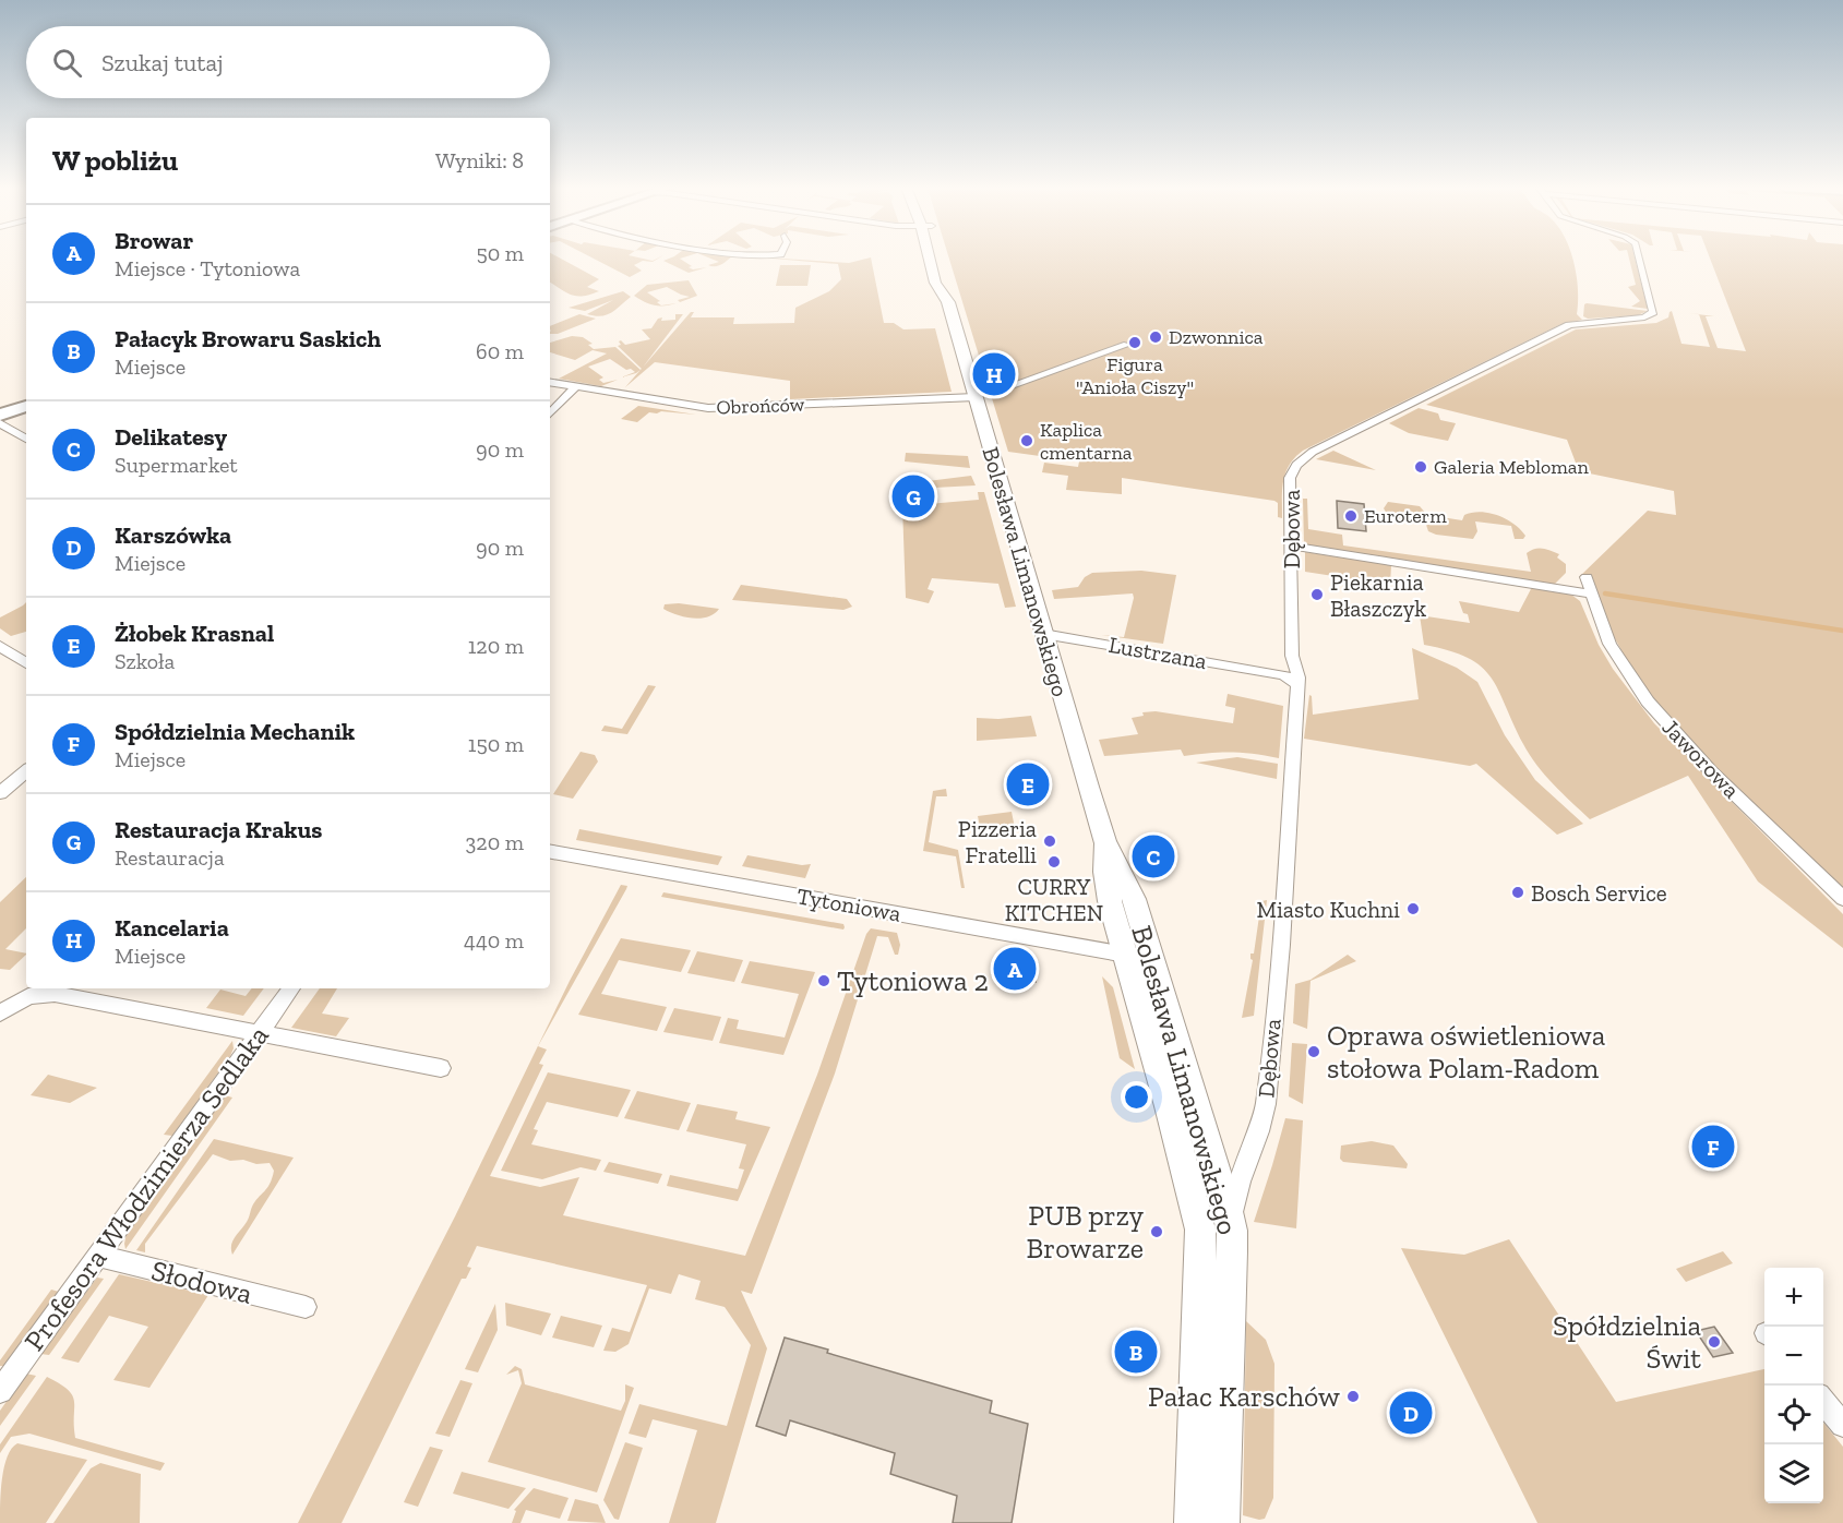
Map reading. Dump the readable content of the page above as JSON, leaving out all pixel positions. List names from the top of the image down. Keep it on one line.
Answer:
{"streets":{"street":["Obrońców","Dębowa","Bolesława Limanowskiego","Lustrzana","Jaworowa","Tytoniowa","Profesora Włodzimierza Sedlaka","Słodowa"]},"crossings":[["Obrońców","Bolesława Limanowskiego"],["Dębowa","Bolesława Limanowskiego"],["Dębowa","Lustrzana"],["Bolesława Limanowskiego","Lustrzana"],["Bolesława Limanowskiego","Tytoniowa"],["Profesora Włodzimierza Sedlaka","Słodowa"]],"places":["Dzwonnica","Figura \"Anioła Ciszy\"","Kaplica cmentarna","Galeria Mebloman","Euroterm","Piekarnia Błaszczyk","Pizzeria Fratelli","CURRY KITCHEN","Bosch Service","Miasto Kuchni","Tytoniowa 2","Oprawa oświetleniowa stołowa Polam-Radom","PUB przy Browarze","Spółdzielnia Świt","Pałac Karschów"],"page":{"search":"Szukaj tutaj","heading":["W pobliżu","Wyniki: 8"],"list":[{"mark":"A","name":"Browar","note":"Miejsce · Tytoniowa","value":"50 m"},{"mark":"B","name":"Pałacyk Browaru Saskich","note":"Miejsce","value":"60 m"},{"mark":"C","name":"Delikatesy","note":"Supermarket","value":"90 m"},{"mark":"D","name":"Karszówka","note":"Miejsce","value":"90 m"},{"mark":"E","name":"Żłobek Krasnal","note":"Szkoła","value":"120 m"},{"mark":"F","name":"Spółdzielnia Mechanik","note":"Miejsce","value":"150 m"},{"mark":"G","name":"Restauracja Krakus","note":"Restauracja","value":"320 m"},{"mark":"H","name":"Kancelaria","note":"Miejsce","value":"440 m"}],"pins":["H","G","E","C","A","F","B","D"],"map_buttons":["+","−"]}}
